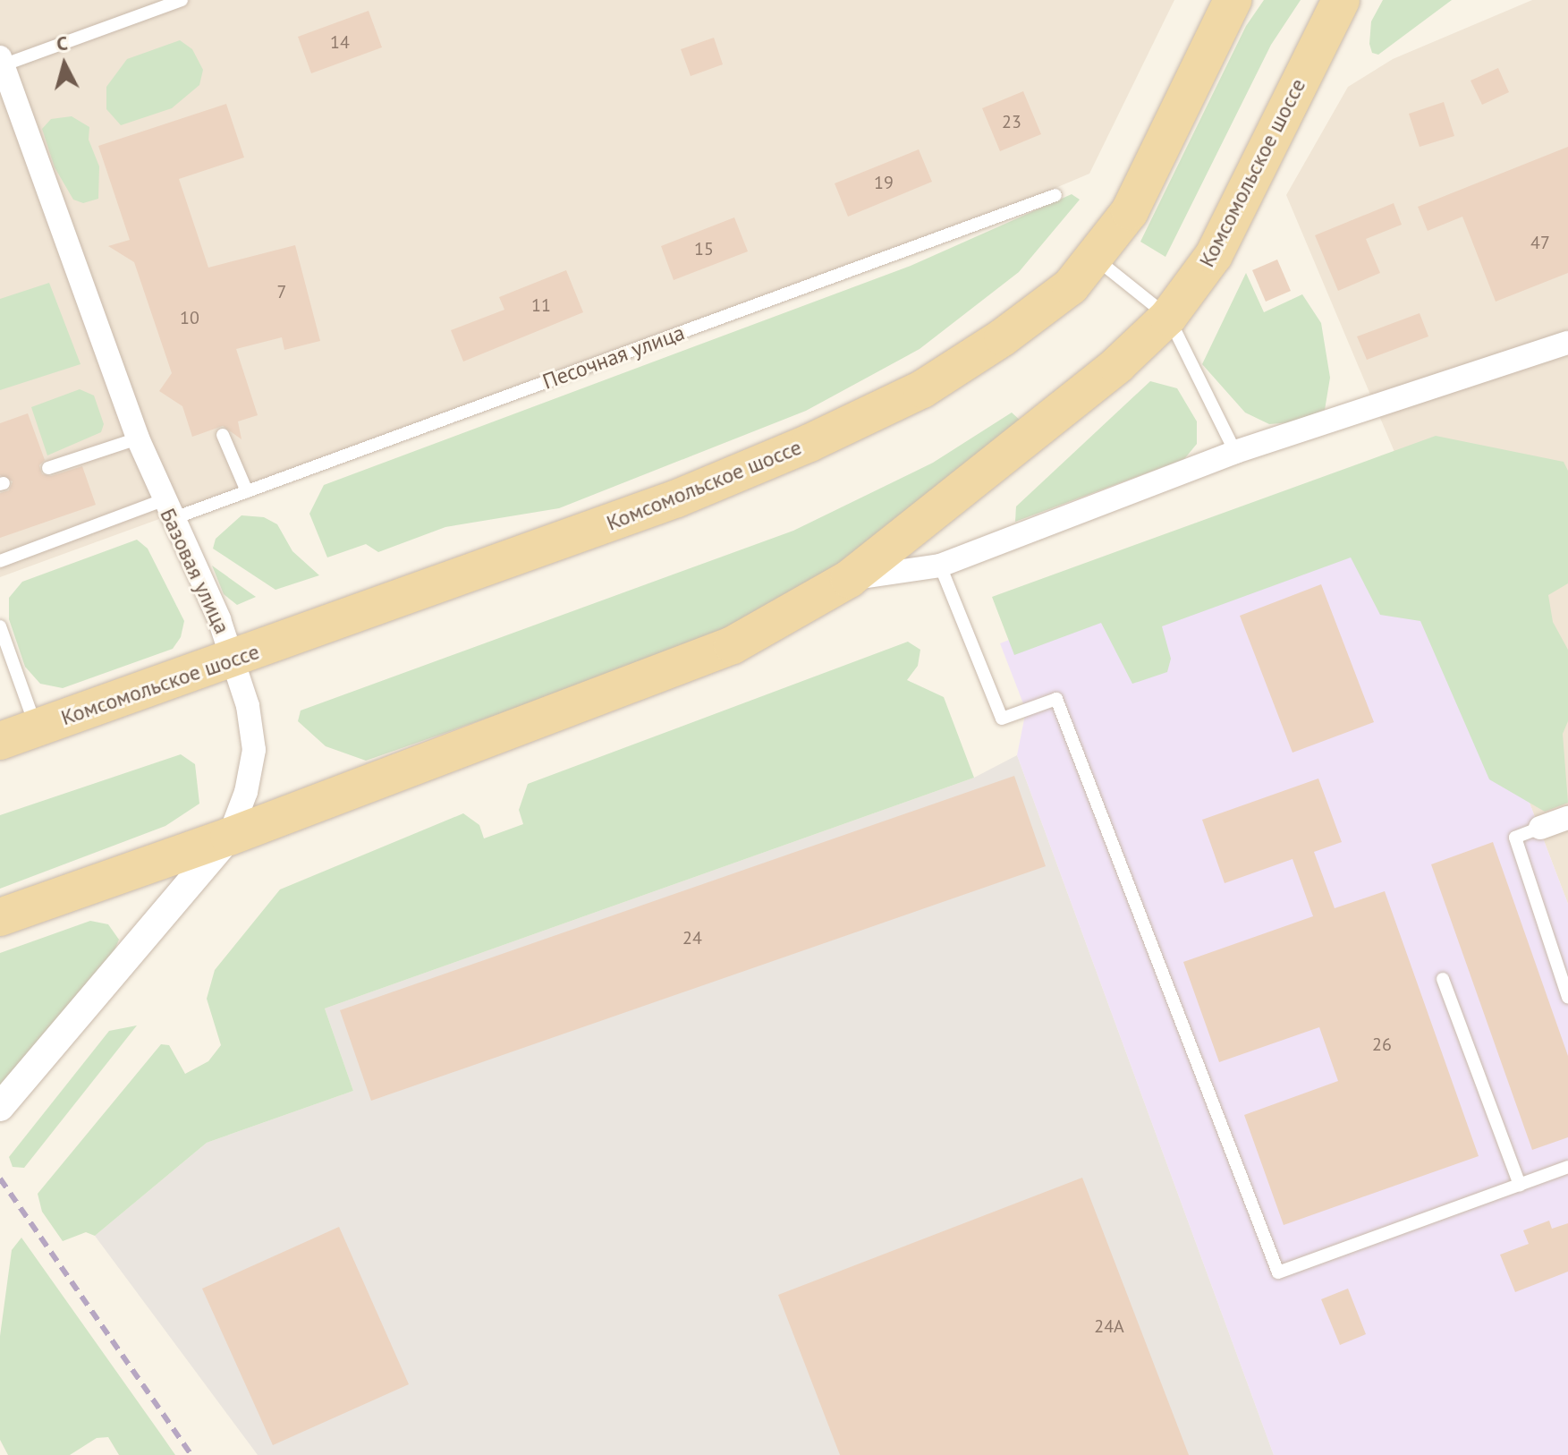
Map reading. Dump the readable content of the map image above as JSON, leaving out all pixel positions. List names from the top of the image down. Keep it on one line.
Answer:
{"streets":{"main road":["Комсомольское шоссе"],"street":["Базовая улица"],"lane":["Песочная улица"]},"crossings":[["Комсомольское шоссе","Базовая улица"],["Песочная улица","Базовая улица"]],"house_numbers":["14","23","19","47","15","7","11","10","24","26","24А"],"north":"top"}
